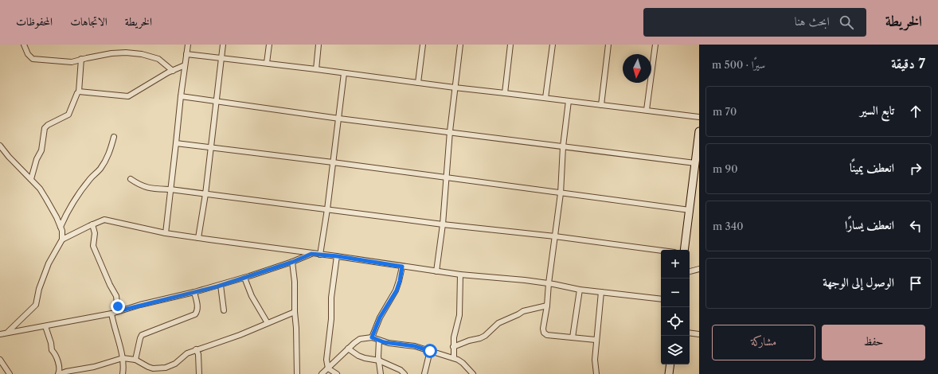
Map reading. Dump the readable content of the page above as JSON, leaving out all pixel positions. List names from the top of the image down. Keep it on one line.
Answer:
{"north":"bottom","page":{"header":"الخريطة","search":"ابحث هنا","nav":["الخريطة","الاتجاهات","المحفوظات"],"heading":["7 دقيقة","سيرًا · 500 m"],"list":[["تابع السير","70 m"],["انعطف يمينًا","90 m"],["انعطف يسارًا","340 m"],"الوصول إلى الوجهة"],"map_buttons":["+","−"],"buttons":["حفظ","مشاركة"]}}
